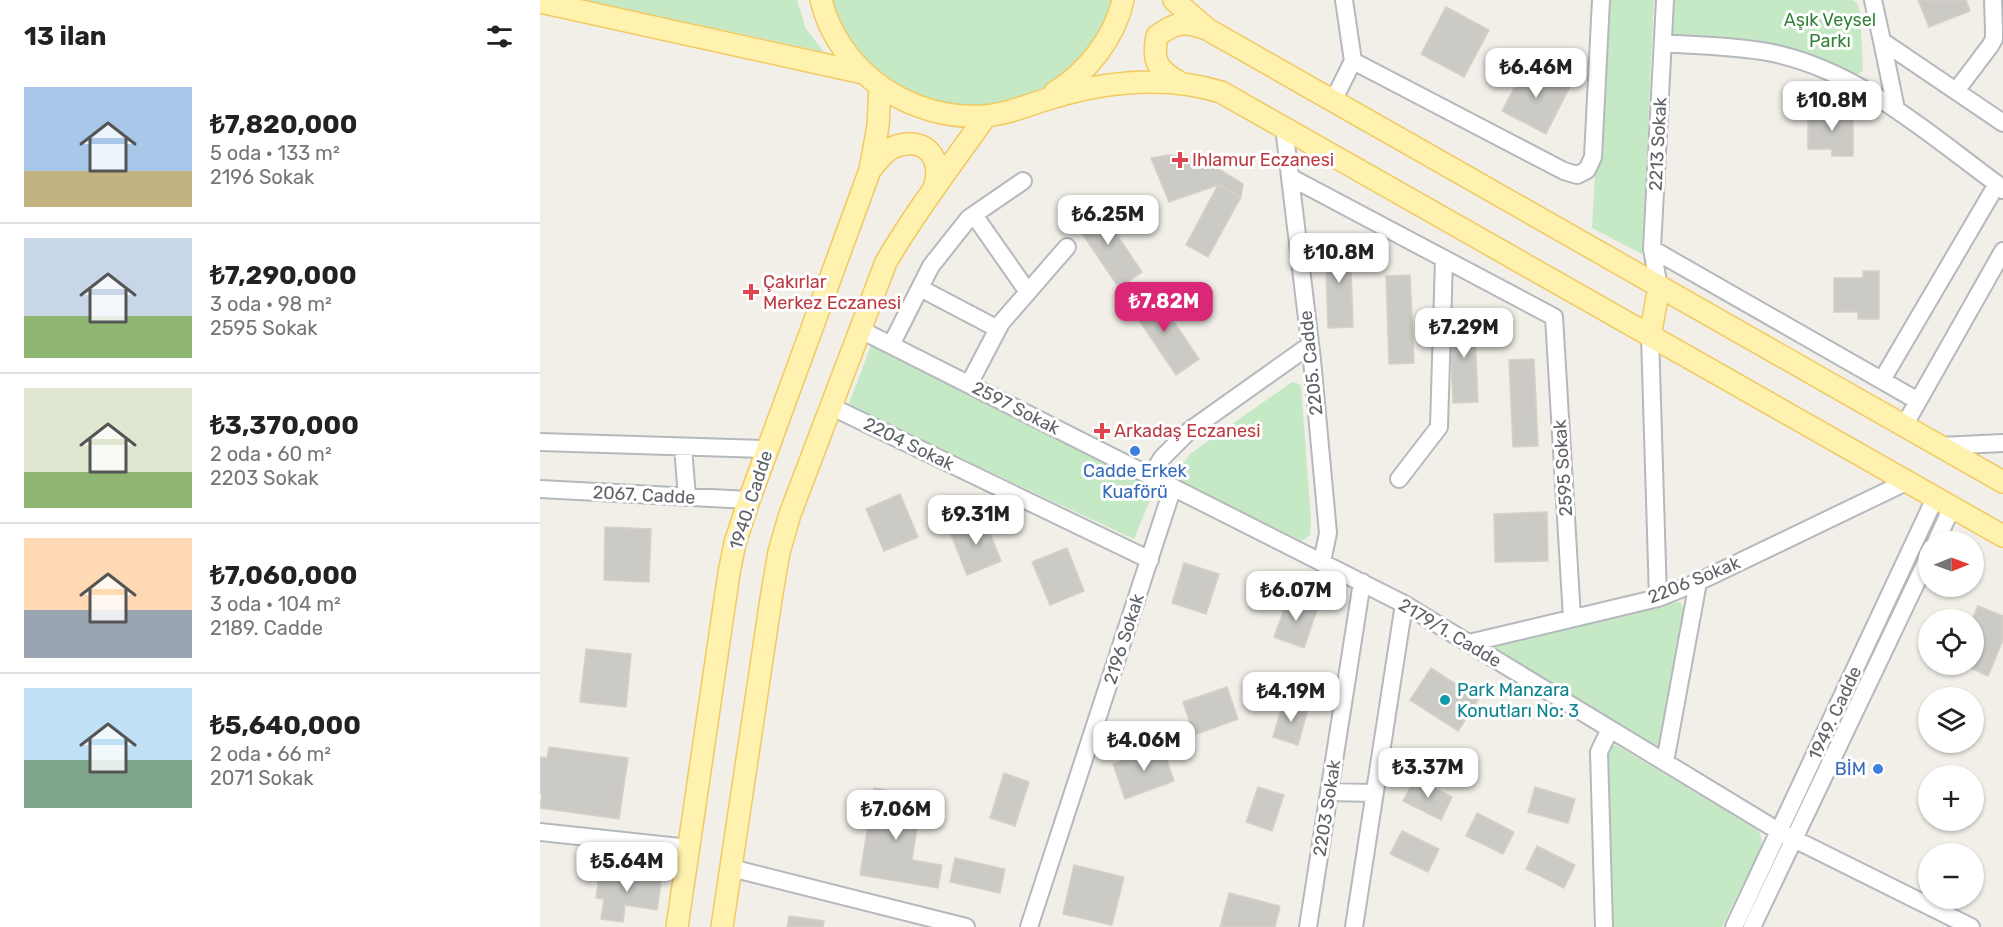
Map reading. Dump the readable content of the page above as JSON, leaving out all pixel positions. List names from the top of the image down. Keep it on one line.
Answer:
{"streets":{"main road":["1940. Cadde"],"street":["2213 Sokak","2205. Cadde","2597 Sokak","2204 Sokak","2595 Sokak","2067. Cadde","2206 Sokak","2179/1. Cadde","2196 Sokak","1949. Cadde","2203 Sokak"]},"crossings":[["2205. Cadde","2179/1. Cadde"],["2597 Sokak","2179/1. Cadde"],["2597 Sokak","2196 Sokak"],["2204 Sokak","2196 Sokak"],["2595 Sokak","2206 Sokak"],["2067. Cadde","1940. Cadde"],["2206 Sokak","2179/1. Cadde"],["2179/1. Cadde","2196 Sokak"],["2179/1. Cadde","1949. Cadde"],["2179/1. Cadde","2203 Sokak"]],"parks":["Aşık Veysel Parkı"],"places":{"health":["Ihlamur Eczanesi","Çakırlar Merkez Eczanesi","Arkadaş Eczanesi"],"other":["Cadde Erkek Kuaförü","Park Manzara Konutları No: 3","BİM"]},"north":"right","page":{"heading":"13 ilan","price":["₺6.46M","₺10.8M","₺6.25M","₺10.8M","₺7.82M","₺7.29M","₺9.31M","₺6.07M","₺4.19M","₺4.06M","₺3.37M","₺7.06M","₺5.64M"],"list":[{"name":"₺7,820,000","note":"5 oda · 133 m² · 2196 Sokak"},{"name":"₺7,290,000","note":"3 oda · 98 m² · 2595 Sokak"},{"name":"₺3,370,000","note":"2 oda · 60 m² · 2203 Sokak"},{"name":"₺7,060,000","note":"3 oda · 104 m² · 2189. Cadde"},{"name":"₺5,640,000","note":"2 oda · 66 m² · 2071 Sokak"}],"map_buttons":["+","−"]}}
